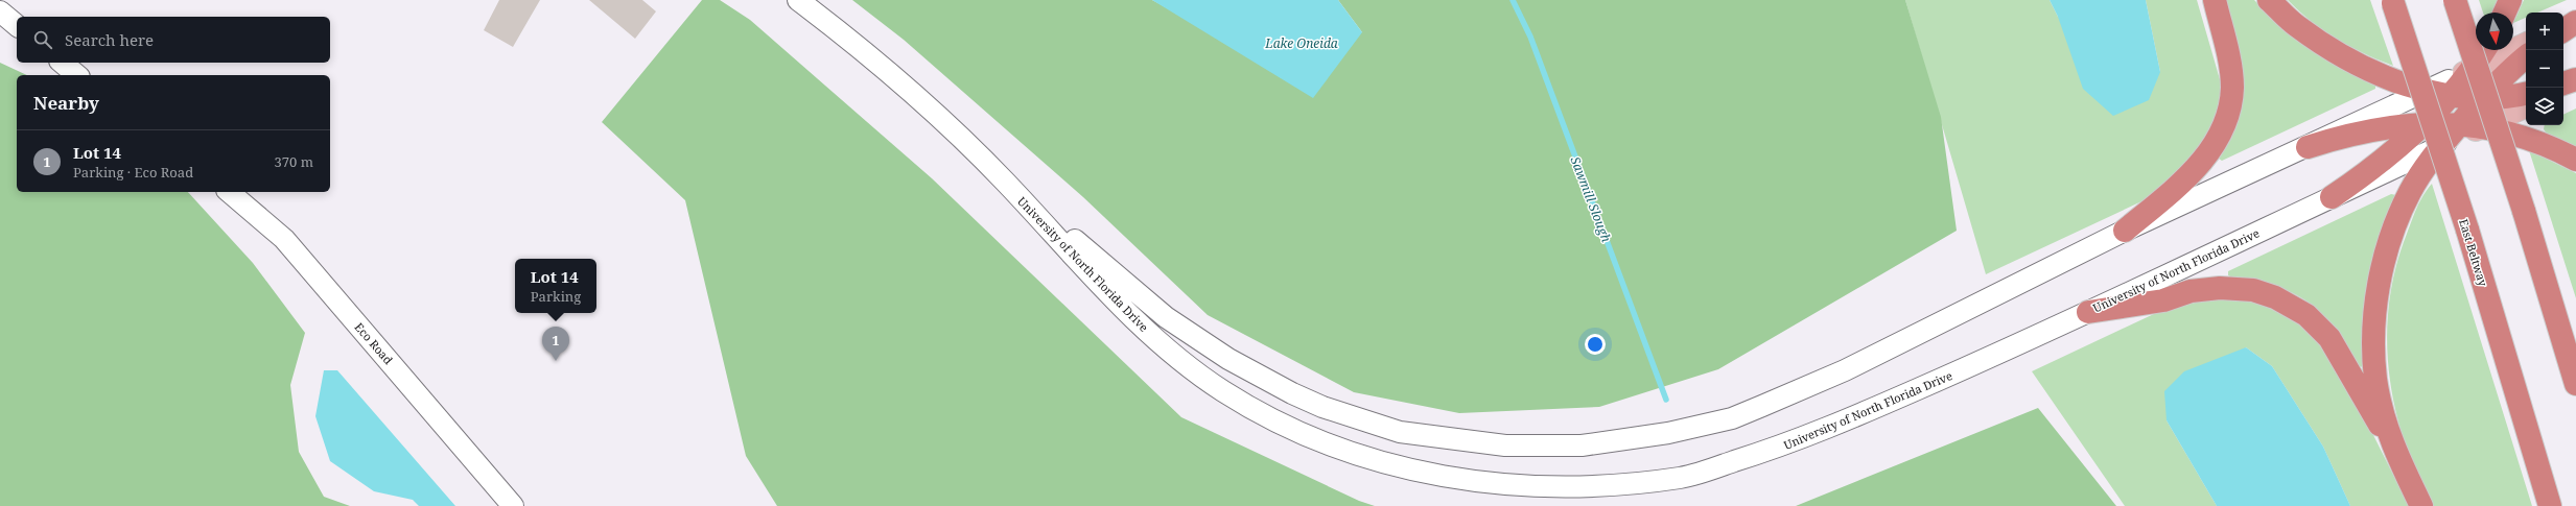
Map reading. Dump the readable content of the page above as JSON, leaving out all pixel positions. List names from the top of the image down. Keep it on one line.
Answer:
{"streets":{"highway":["East Beltway"],"street":["University of North Florida Drive","Eco Road"]},"water":["Lake Oneida","Sawmill Slough"],"north":"bottom","page":{"map_buttons":["+","−"],"search":"Search here","heading":"Nearby","list":[{"mark":"1","name":"Lot 14","note":"Parking · Eco Road","value":"370 m"}],"popup":["Lot 14","Parking"],"pins":"1"}}
